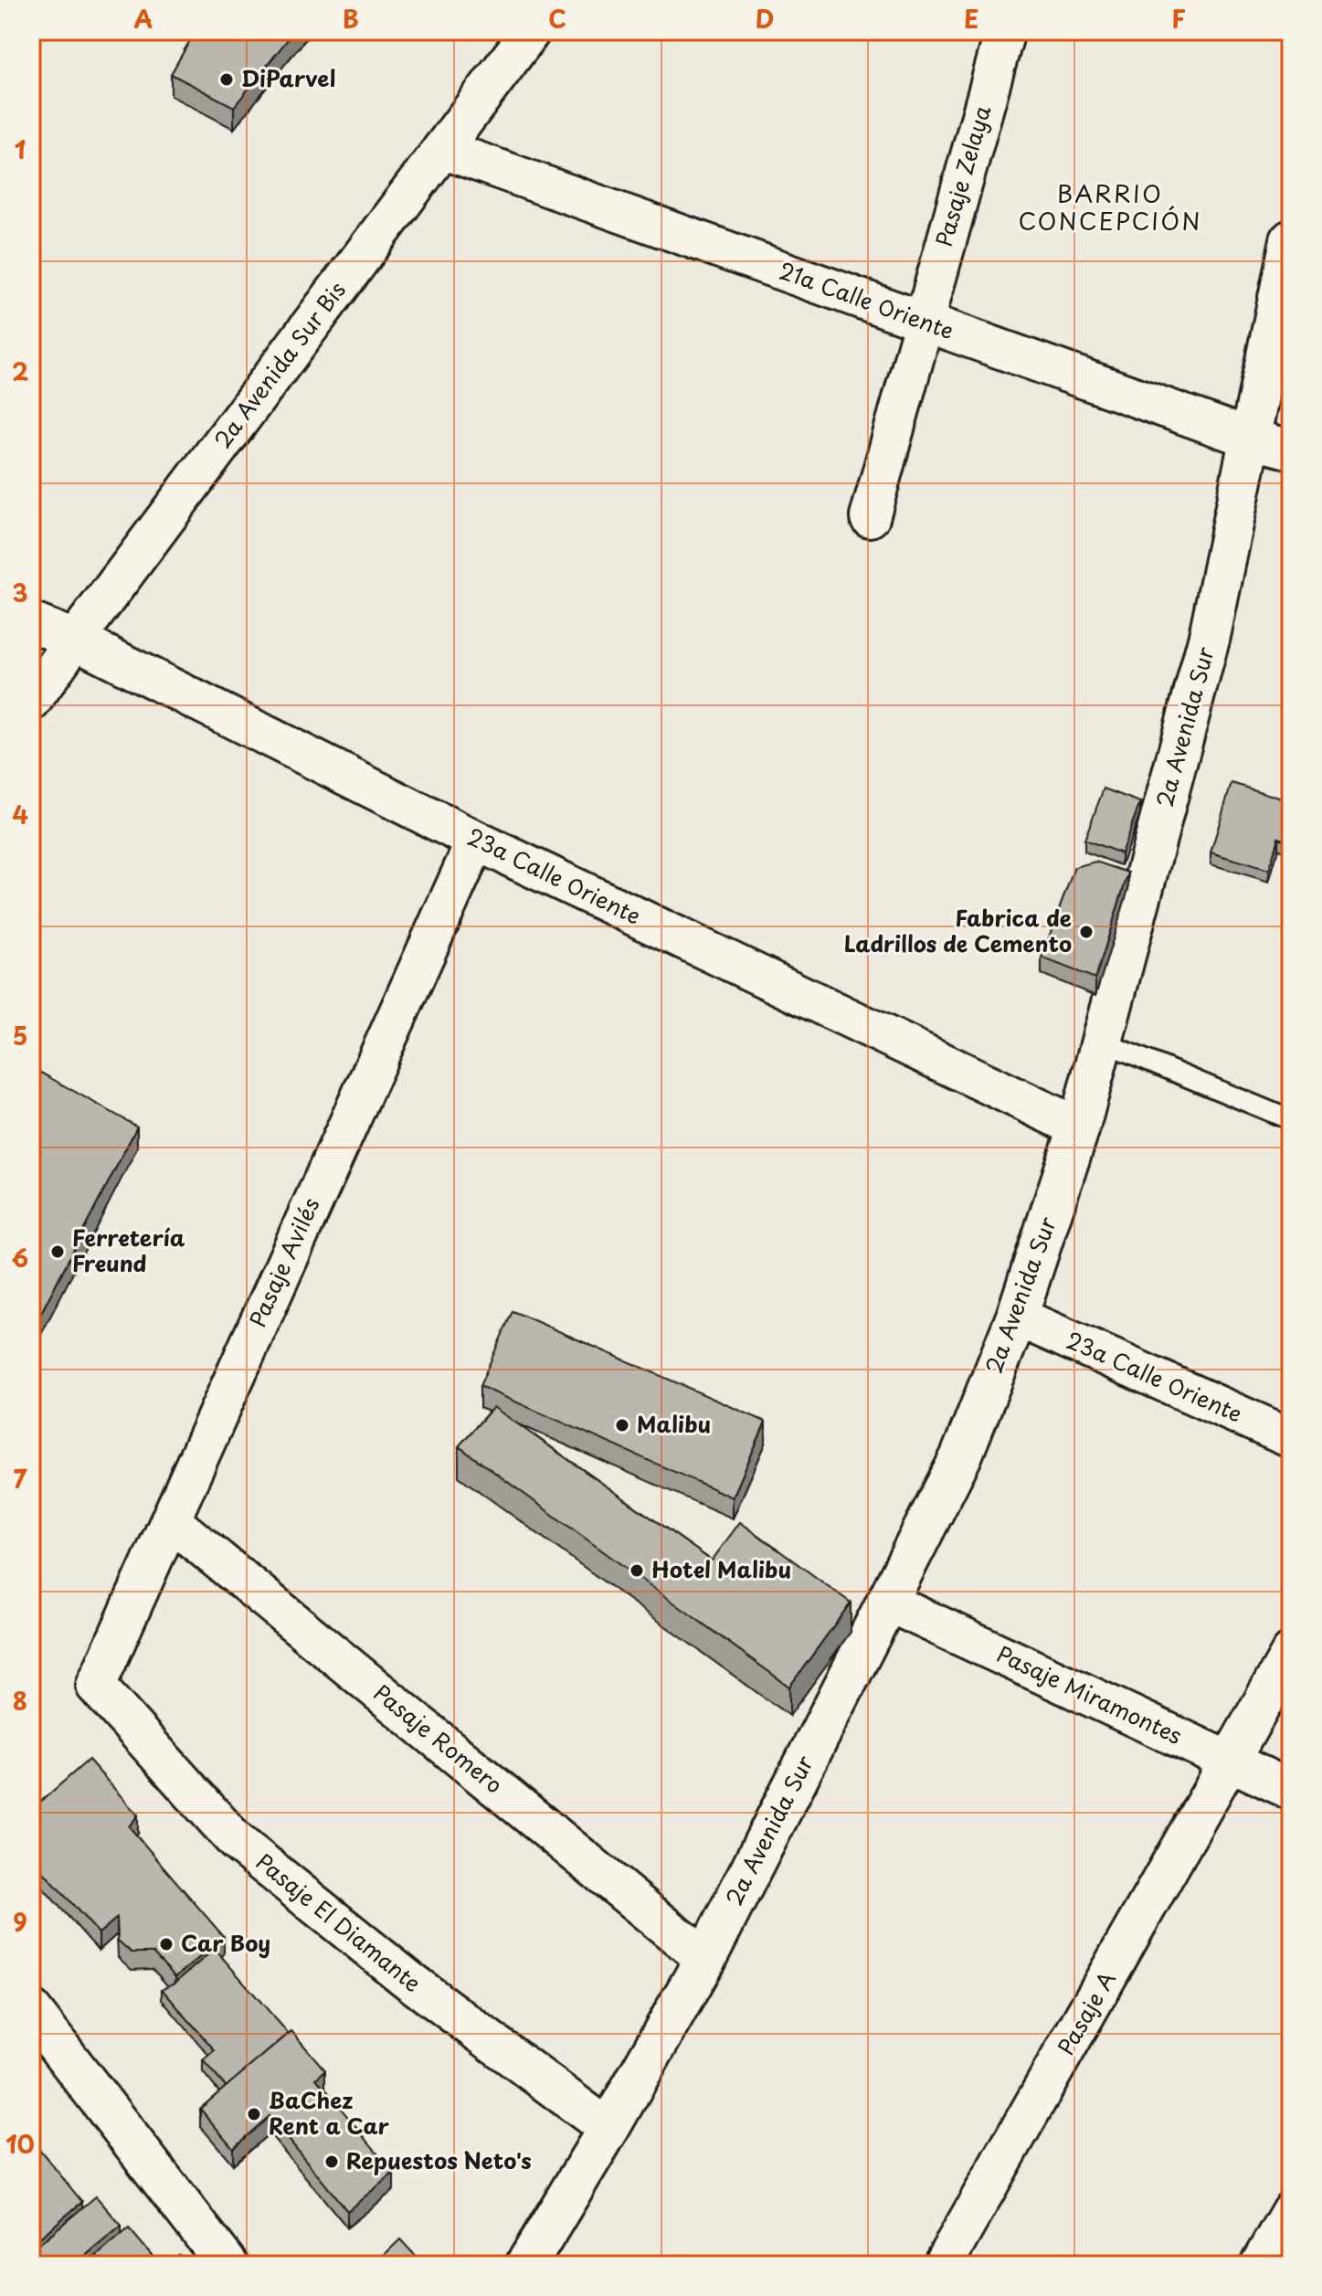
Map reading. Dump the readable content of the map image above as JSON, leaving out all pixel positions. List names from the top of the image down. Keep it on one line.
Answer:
{"streets":{"main road":["2a Avenida Sur"],"street":["Pasaje Zelaya","21a Calle Oriente","2a Avenida Sur Bis","23a Calle Oriente","Pasaje Avilés","Pasaje Miramontes","Pasaje Romero","Pasaje El Diamante","Pasaje A"]},"crossings":[["Pasaje Zelaya","21a Calle Oriente"],["21a Calle Oriente","2a Avenida Sur Bis"],["21a Calle Oriente","2a Avenida Sur"],["2a Avenida Sur Bis","23a Calle Oriente"],["2a Avenida Sur","23a Calle Oriente"],["2a Avenida Sur","Pasaje Miramontes"],["2a Avenida Sur","Pasaje Romero"],["2a Avenida Sur","Pasaje El Diamante"],["23a Calle Oriente","Pasaje Avilés"],["Pasaje Avilés","Pasaje Romero"],["Pasaje Avilés","Pasaje El Diamante"],["Pasaje Miramontes","Pasaje A"]],"districts":["BARRIO CONCEPCIÓN"],"places":["DiParvel","Fabrica de Ladrillos de Cemento","Ferretería Freund","Malibu","Hotel Malibu","Car Boy","BaChez Rent a Car","Repuestos Neto's"],"grid":{"columns":["A","B","C","D","E","F"],"rows":["1","2","3","4","5","6","7","8","9","10"]}}
